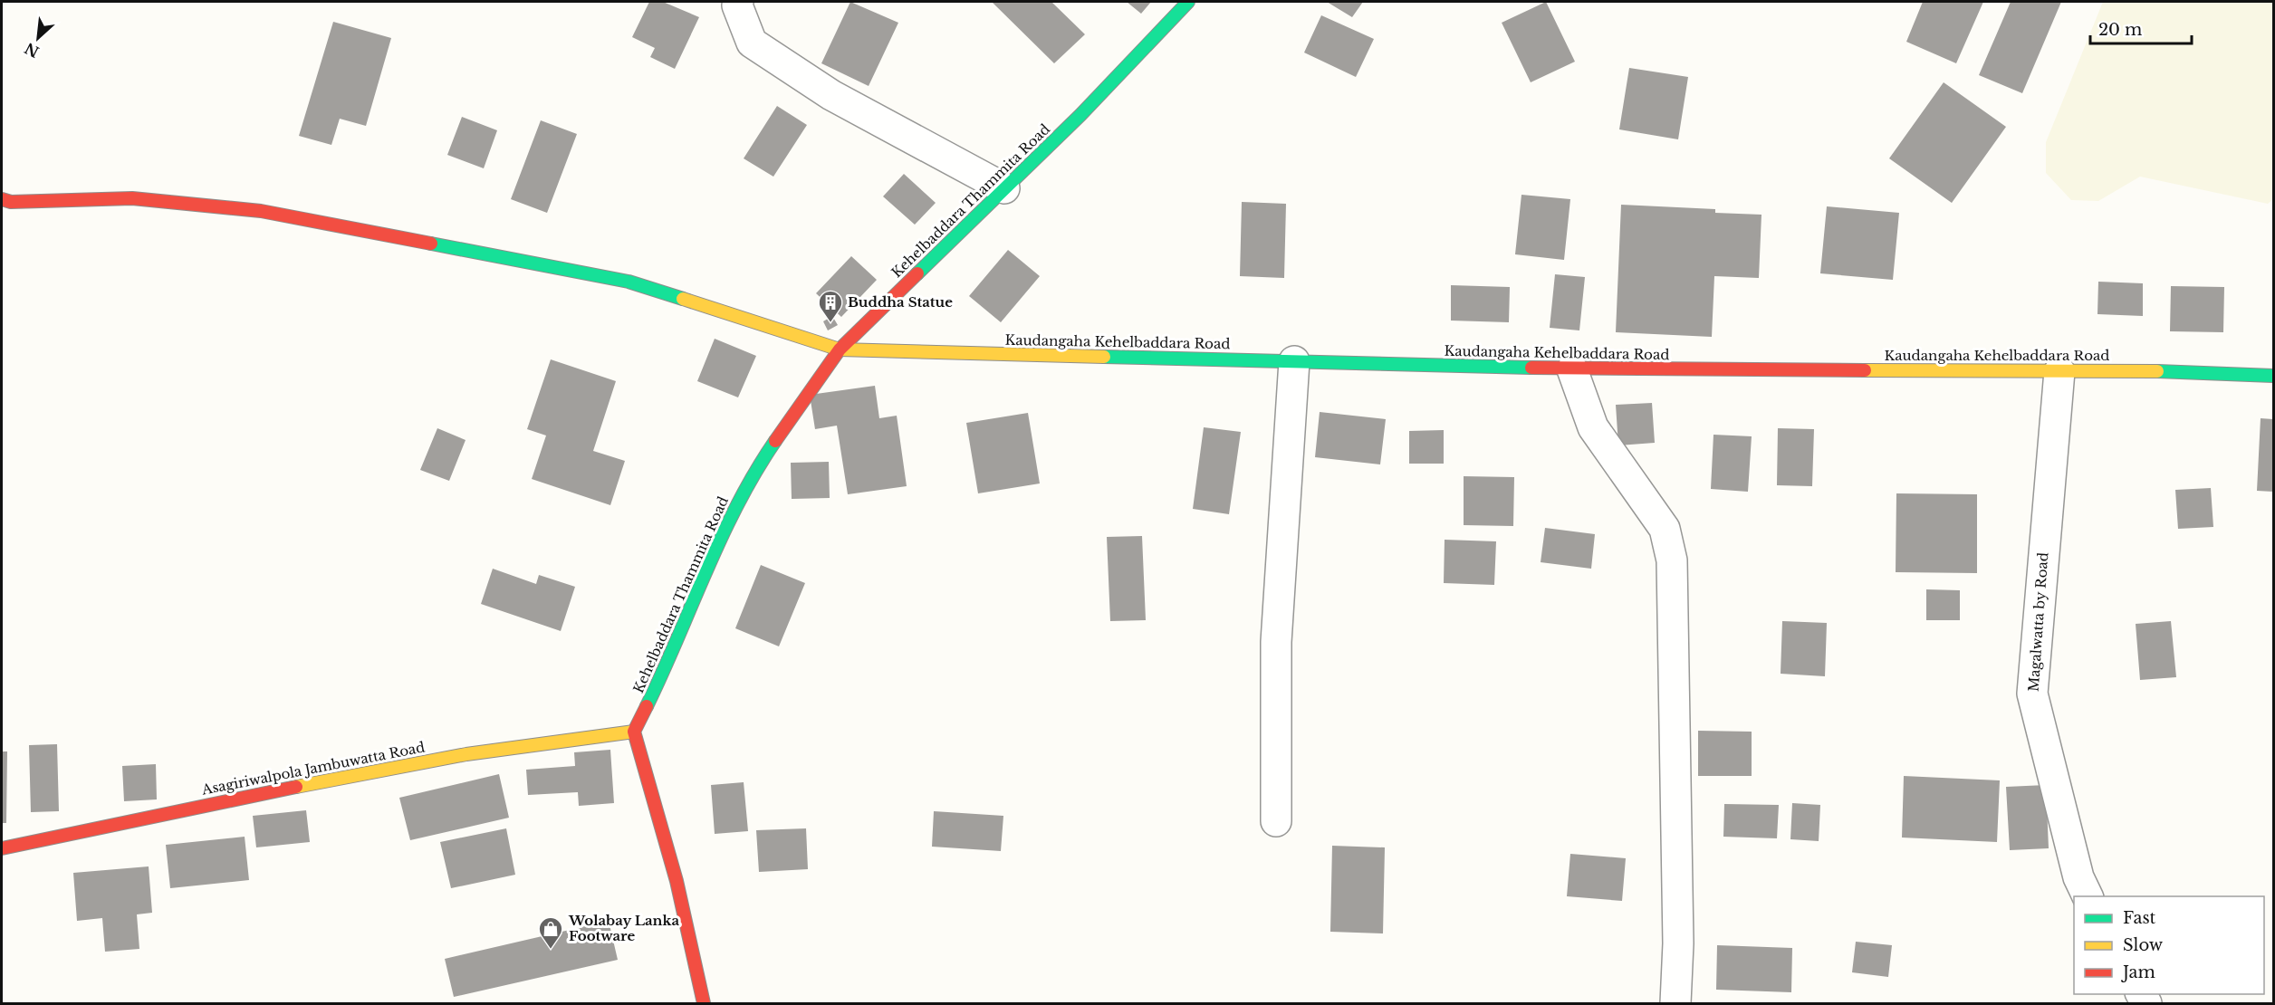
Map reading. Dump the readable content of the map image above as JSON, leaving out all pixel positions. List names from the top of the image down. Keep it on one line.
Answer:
{"streets":{"street":["Kehelbaddara Thammita Road","Kaudangaha Kehelbaddara Road","Magalwatta by Road","Asagiriwalpola Jambuwatta Road"]},"crossings":[["Kehelbaddara Thammita Road","Kaudangaha Kehelbaddara Road"],["Kehelbaddara Thammita Road","Asagiriwalpola Jambuwatta Road"],["Kaudangaha Kehelbaddara Road","Magalwatta by Road"]],"places":{"building":["Buddha Statue"],"shop":["Wolabay Lanka Footware"]},"legend":["Fast","Slow","Jam"],"scale_bar":"20 m","north":"bottom left"}
